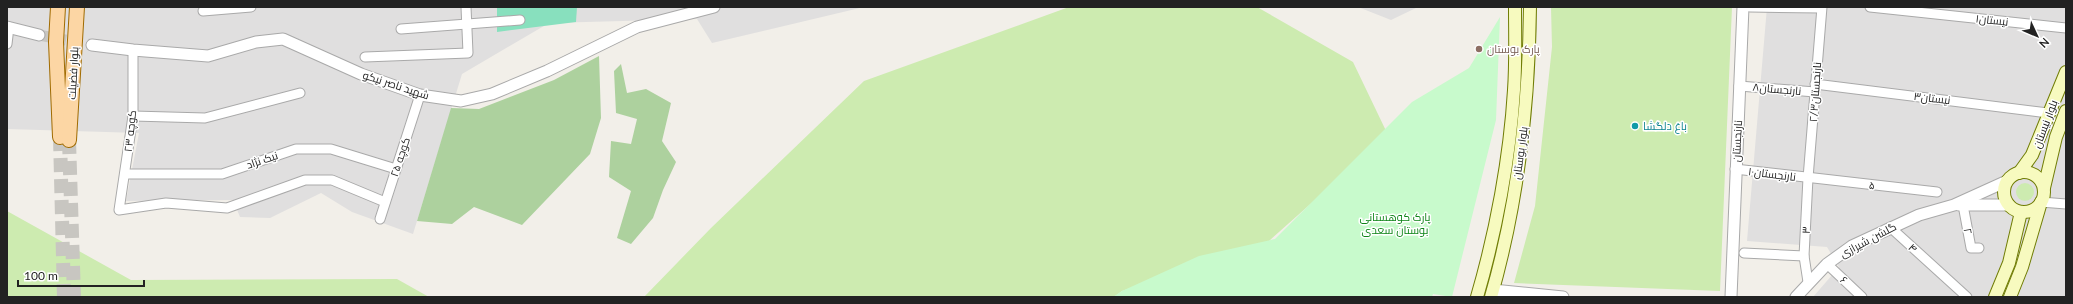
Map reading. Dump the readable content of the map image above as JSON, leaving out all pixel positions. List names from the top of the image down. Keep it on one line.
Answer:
{"streets":{"main road":["بلوار فضیلت","بلوار نیستان","بلوار بوستان"],"street":["۱نیستان","شهید ناصر نیکو","۸نارنجستان","۲/۳نارنجستان","۳نیستان","کوچه ۲۳","نارنجستان","کوچه ۲۵","نیک نژاد","۱۰نارنجستان","۵","۳","۲","گلشن شیرازی","۴","۶"]},"crossings":[["شهید ناصر نیکو","کوچه ۲۳"],["شهید ناصر نیکو","کوچه ۲۵"],["۸نارنجستان","۲/۳نارنجستان"],["۸نارنجستان","۳نیستان"],["۸نارنجستان","نارنجستان"],["۲/۳نارنجستان","۳نیستان"],["۲/۳نارنجستان","۱۰نارنجستان"],["۲/۳نارنجستان","۵"],["۲/۳نارنجستان","۳"],["۳نیستان","بلوار نیستان"],["بلوار نیستان","گلشن شیرازی"],["کوچه ۲۳","کوچه ۲۵"],["کوچه ۲۳","نیک نژاد"],["نارنجستان","۱۰نارنجستان"],["کوچه ۲۵","نیک نژاد"],["۱۰نارنجستان","۵"],["۱۰نارنجستان","۳"],["۵","۳"],["۳","گلشن شیرازی"],["۲","گلشن شیرازی"],["گلشن شیرازی","۴"],["گلشن شیرازی","۶"]],"parks":["پارک کوهستانی بوستان سعدی"],"places":["پارک بوستان","باغ دلگشا"],"scale_bar":"100 m","north":"bottom right"}
